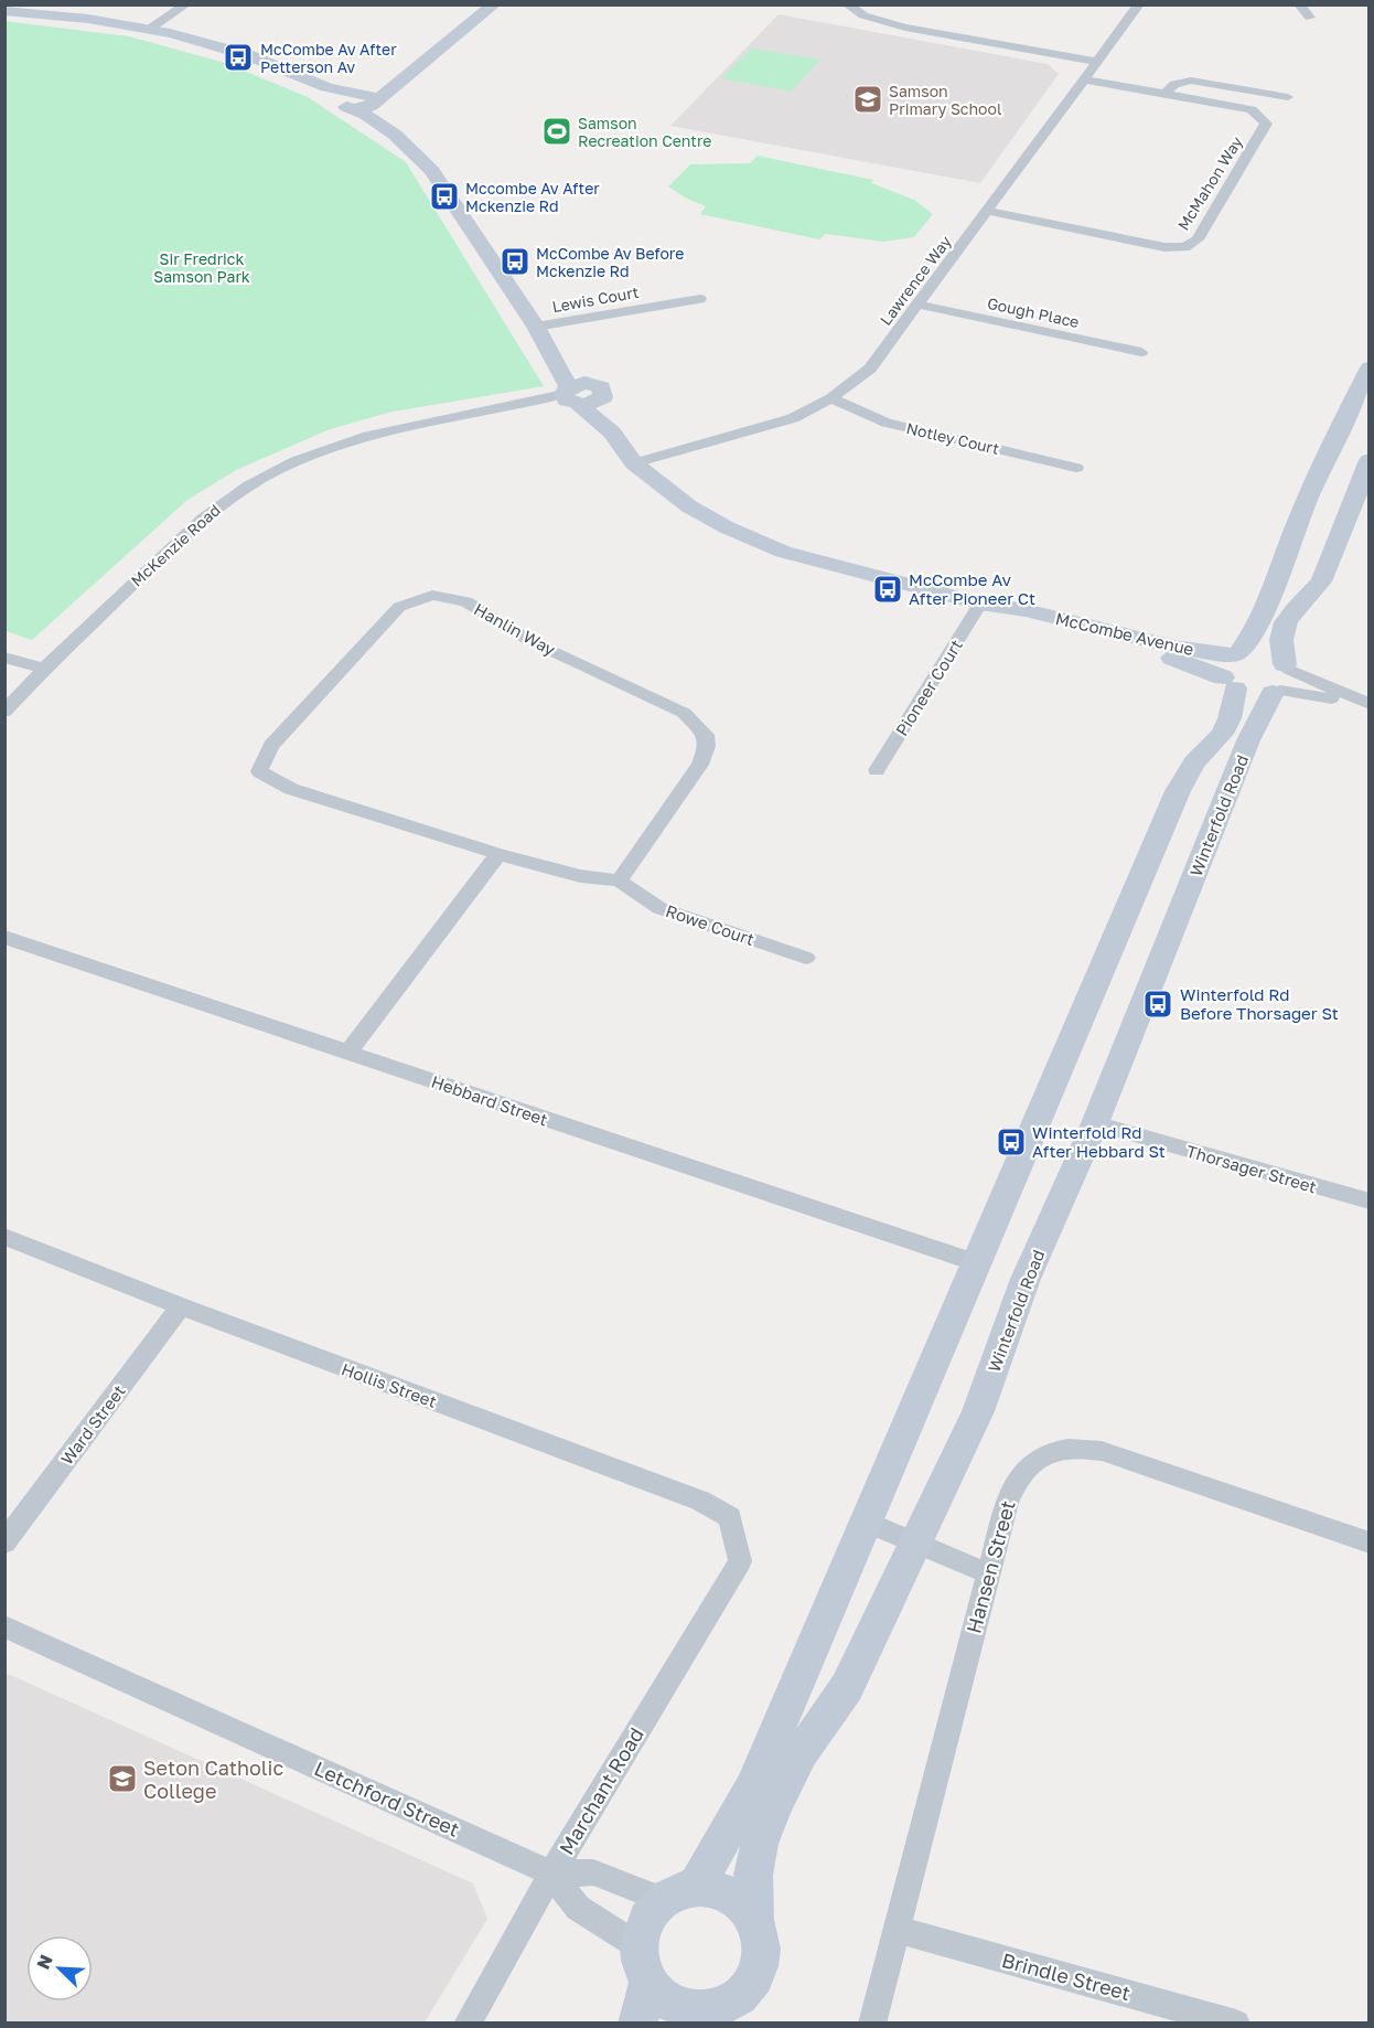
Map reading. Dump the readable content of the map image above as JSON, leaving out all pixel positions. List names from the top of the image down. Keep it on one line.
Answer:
{"streets":{"main road":["McCombe Avenue","Winterfold Road"],"street":["McMahon Way","Lawrence Way","Lewis Court","Gough Place","Notley Court","McKenzie Road","Hanlin Way","Pioneer Court","Rowe Court","Hebbard Street","Thorsager Street","Hollis Street","Ward Street","Hansen Street","Marchant Road","Letchford Street","Brindle Street"]},"crossings":[["McMahon Way","Lawrence Way"],["Lawrence Way","Gough Place"],["Lawrence Way","Notley Court"],["Lawrence Way","McCombe Avenue"],["Lewis Court","McCombe Avenue"],["McKenzie Road","McCombe Avenue"],["Hanlin Way","Rowe Court"],["McCombe Avenue","Pioneer Court"],["McCombe Avenue","Winterfold Road"],["Winterfold Road","Hebbard Street"],["Winterfold Road","Thorsager Street"],["Winterfold Road","Letchford Street"],["Hollis Street","Ward Street"],["Hollis Street","Marchant Road"],["Hansen Street","Brindle Street"],["Marchant Road","Letchford Street"]],"parks":["Sir Fredrick Samson Park"],"places":{"bus stop":["McCombe Av After Petterson Av","Mccombe Av After Mckenzie Rd","McCombe Av Before Mckenzie Rd","McCombe Av After Pioneer Ct","Winterfold Rd Before Thorsager St","Winterfold Rd After Hebbard St"],"school or university":["Samson Primary School","Seton Catholic College"],"sports":["Samson Recreation Centre"]},"north":"top left"}
